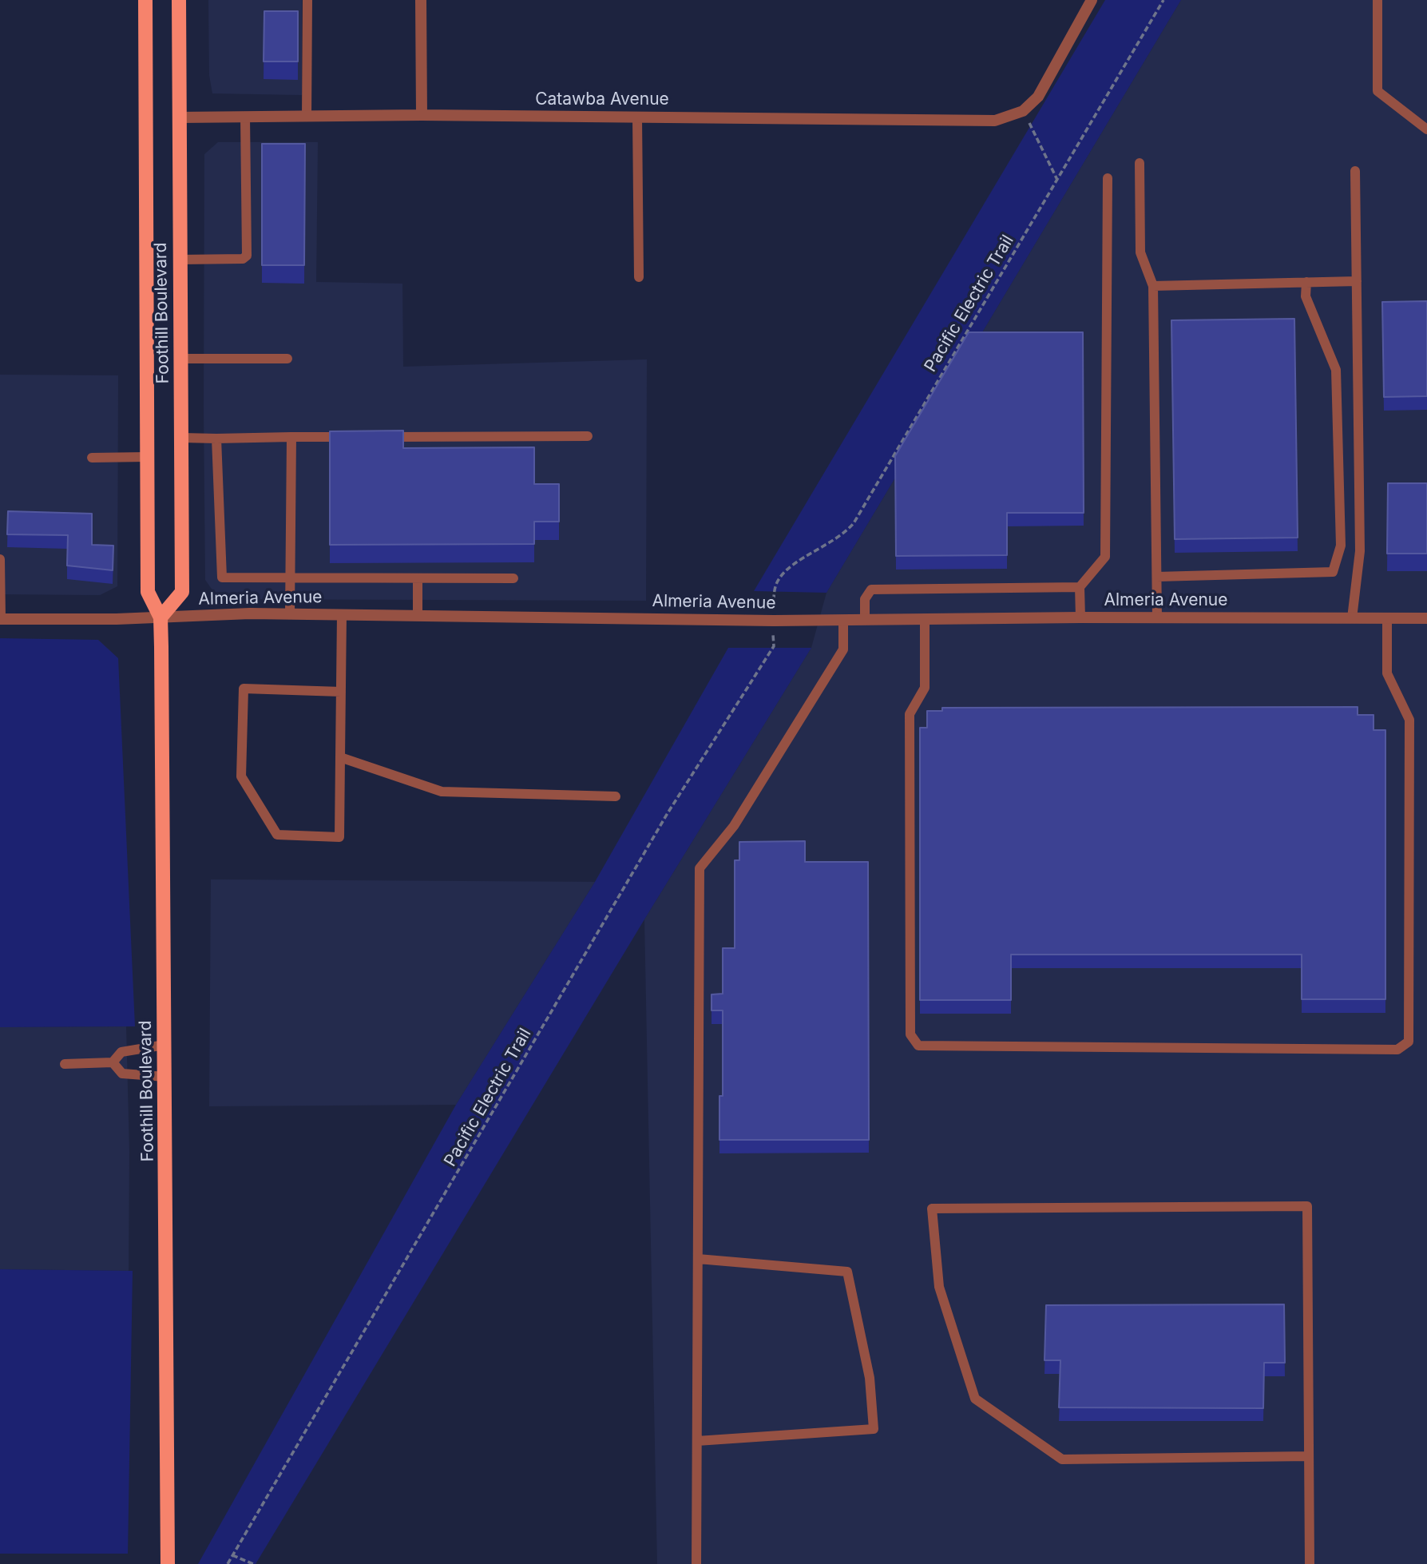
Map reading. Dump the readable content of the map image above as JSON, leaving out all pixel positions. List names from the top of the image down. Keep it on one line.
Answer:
{"streets":{"main road":["Foothill Boulevard"],"street":["Catawba Avenue","Almeria Avenue"],"path":["Pacific Electric Trail"]},"crossings":[["Catawba Avenue","Foothill Boulevard"],["Foothill Boulevard","Almeria Avenue"]]}
